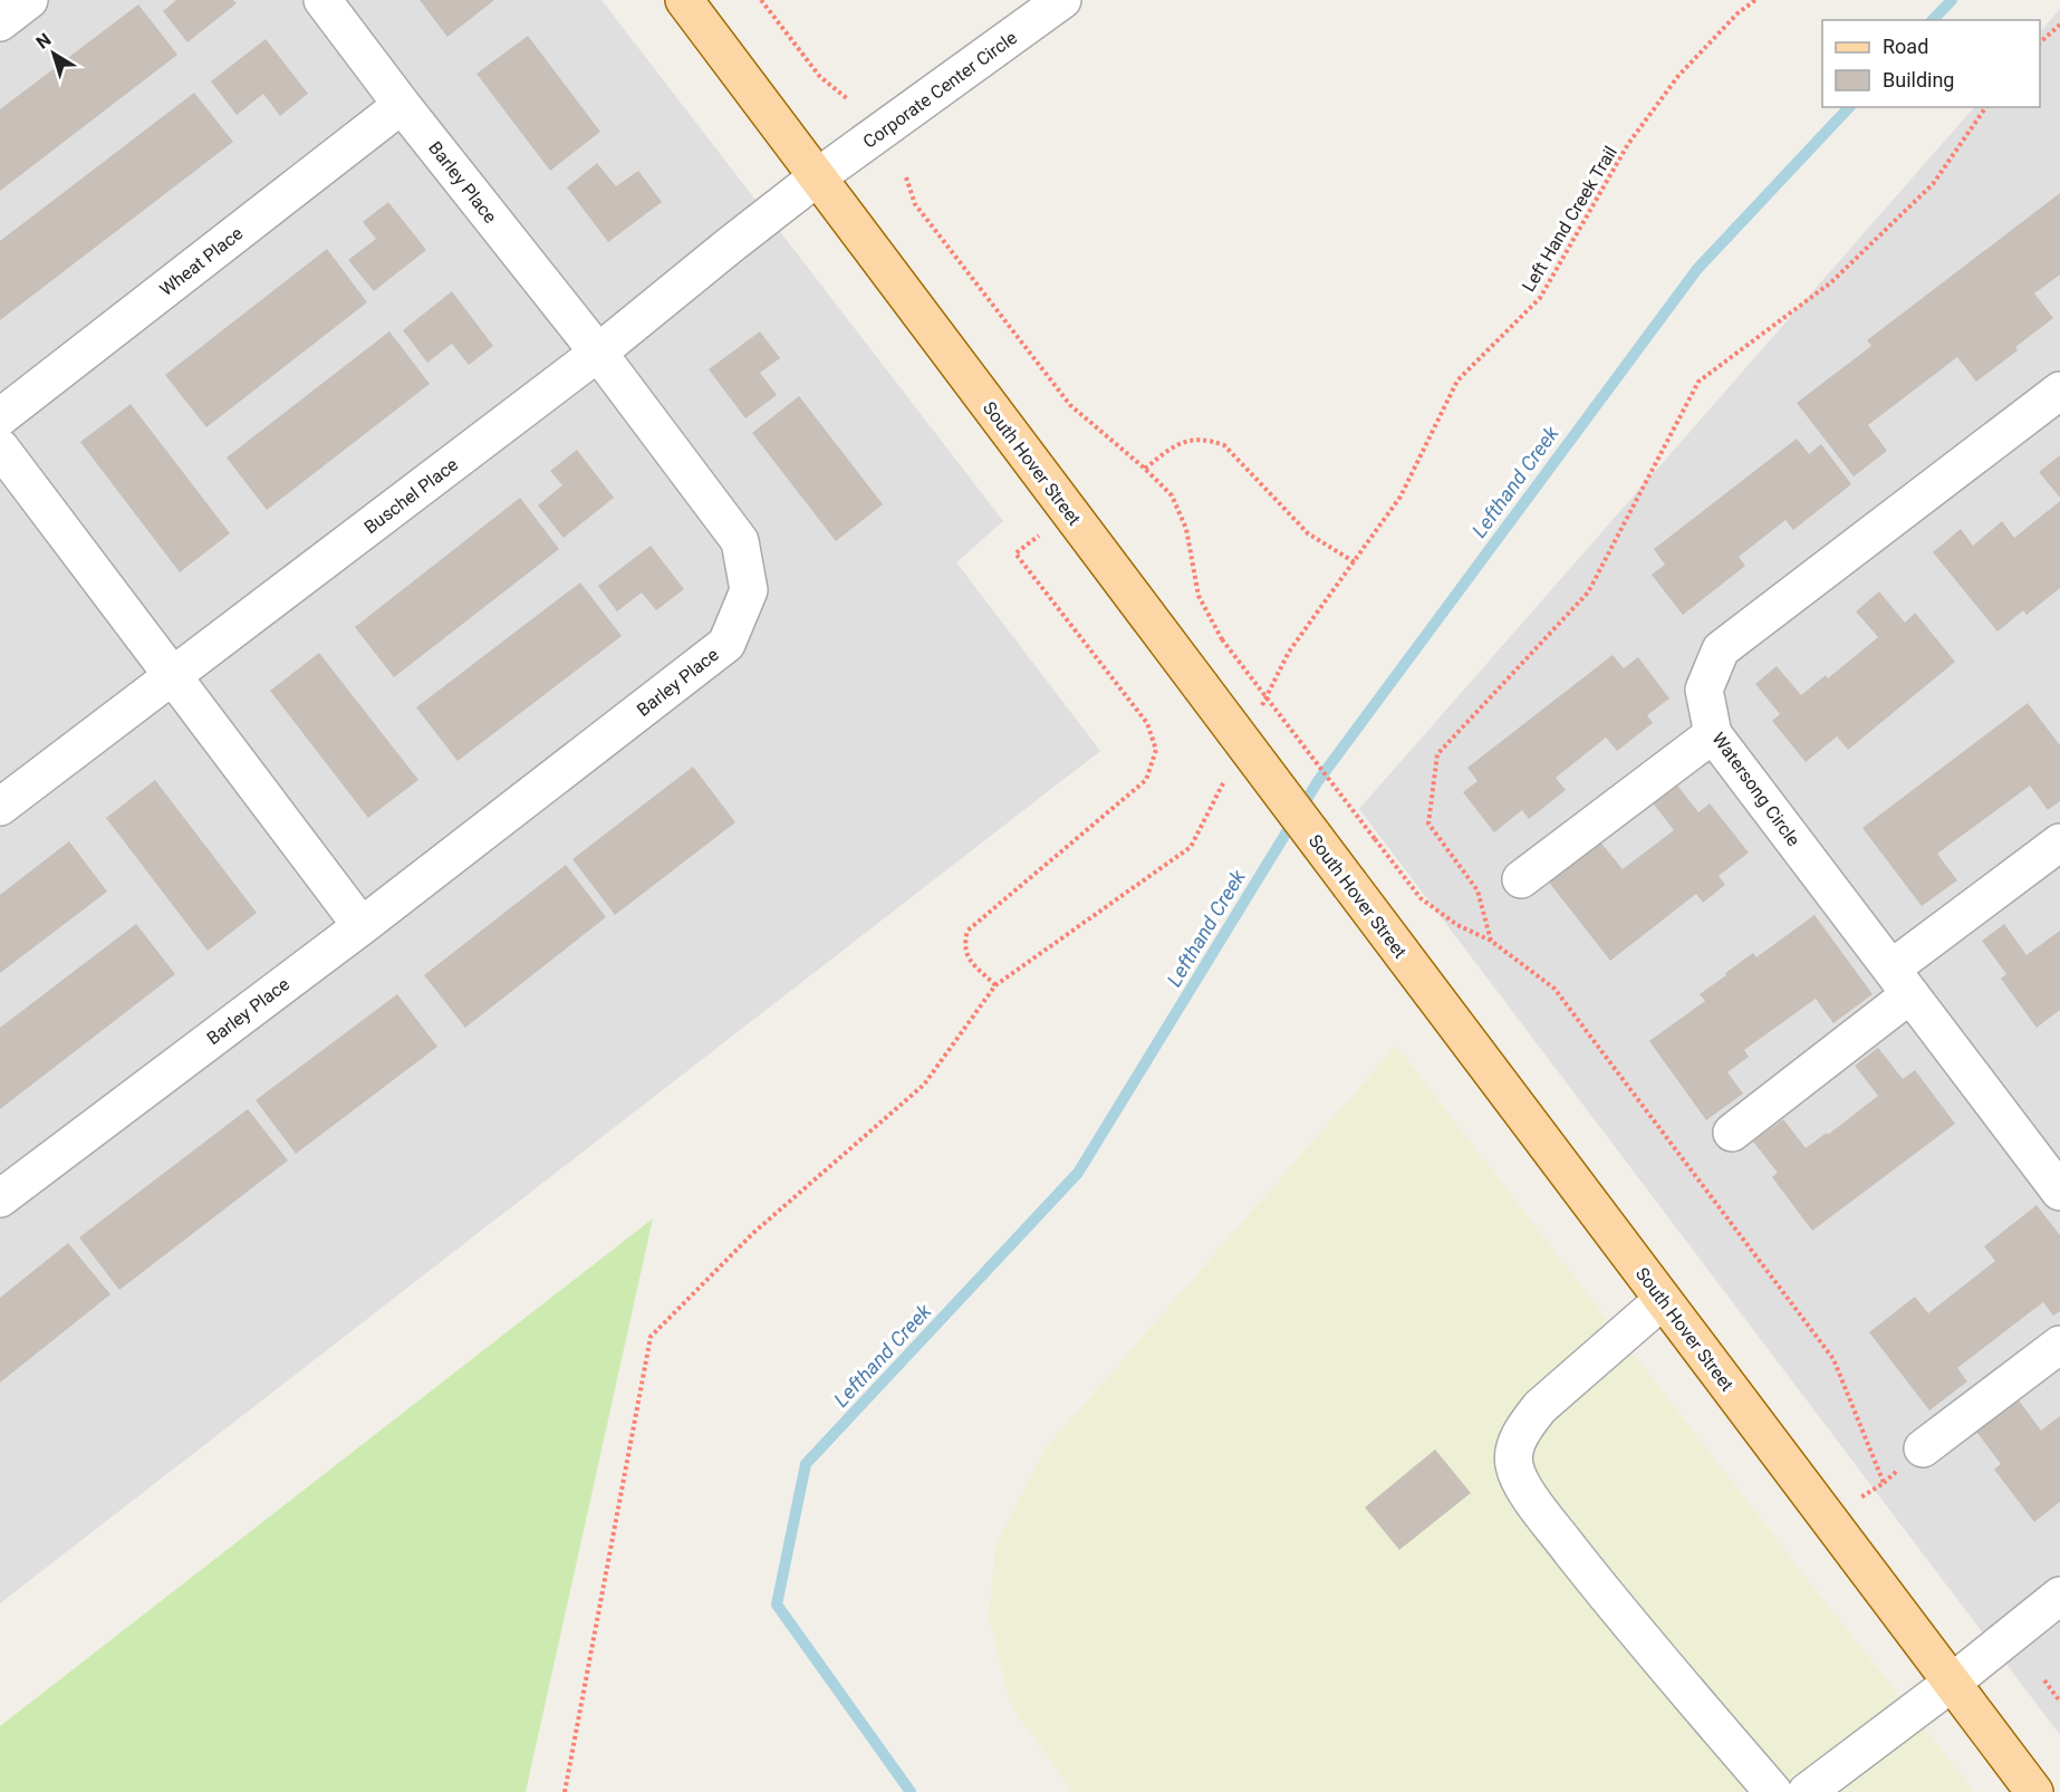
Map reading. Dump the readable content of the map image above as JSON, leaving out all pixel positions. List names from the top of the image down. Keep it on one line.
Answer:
{"streets":{"main road":["South Hover Street"],"street":["Corporate Center Circle","Barley Place","Wheat Place","Buschel Place","Watersong Circle"],"path":["Left Hand Creek Trail"]},"crossings":[["Corporate Center Circle","South Hover Street"],["Corporate Center Circle","Buschel Place"],["Barley Place","Wheat Place"],["Barley Place","Buschel Place"],["South Hover Street","Buschel Place"]],"water":["Lefthand Creek"],"legend":["Road","Building"],"north":"top left"}
